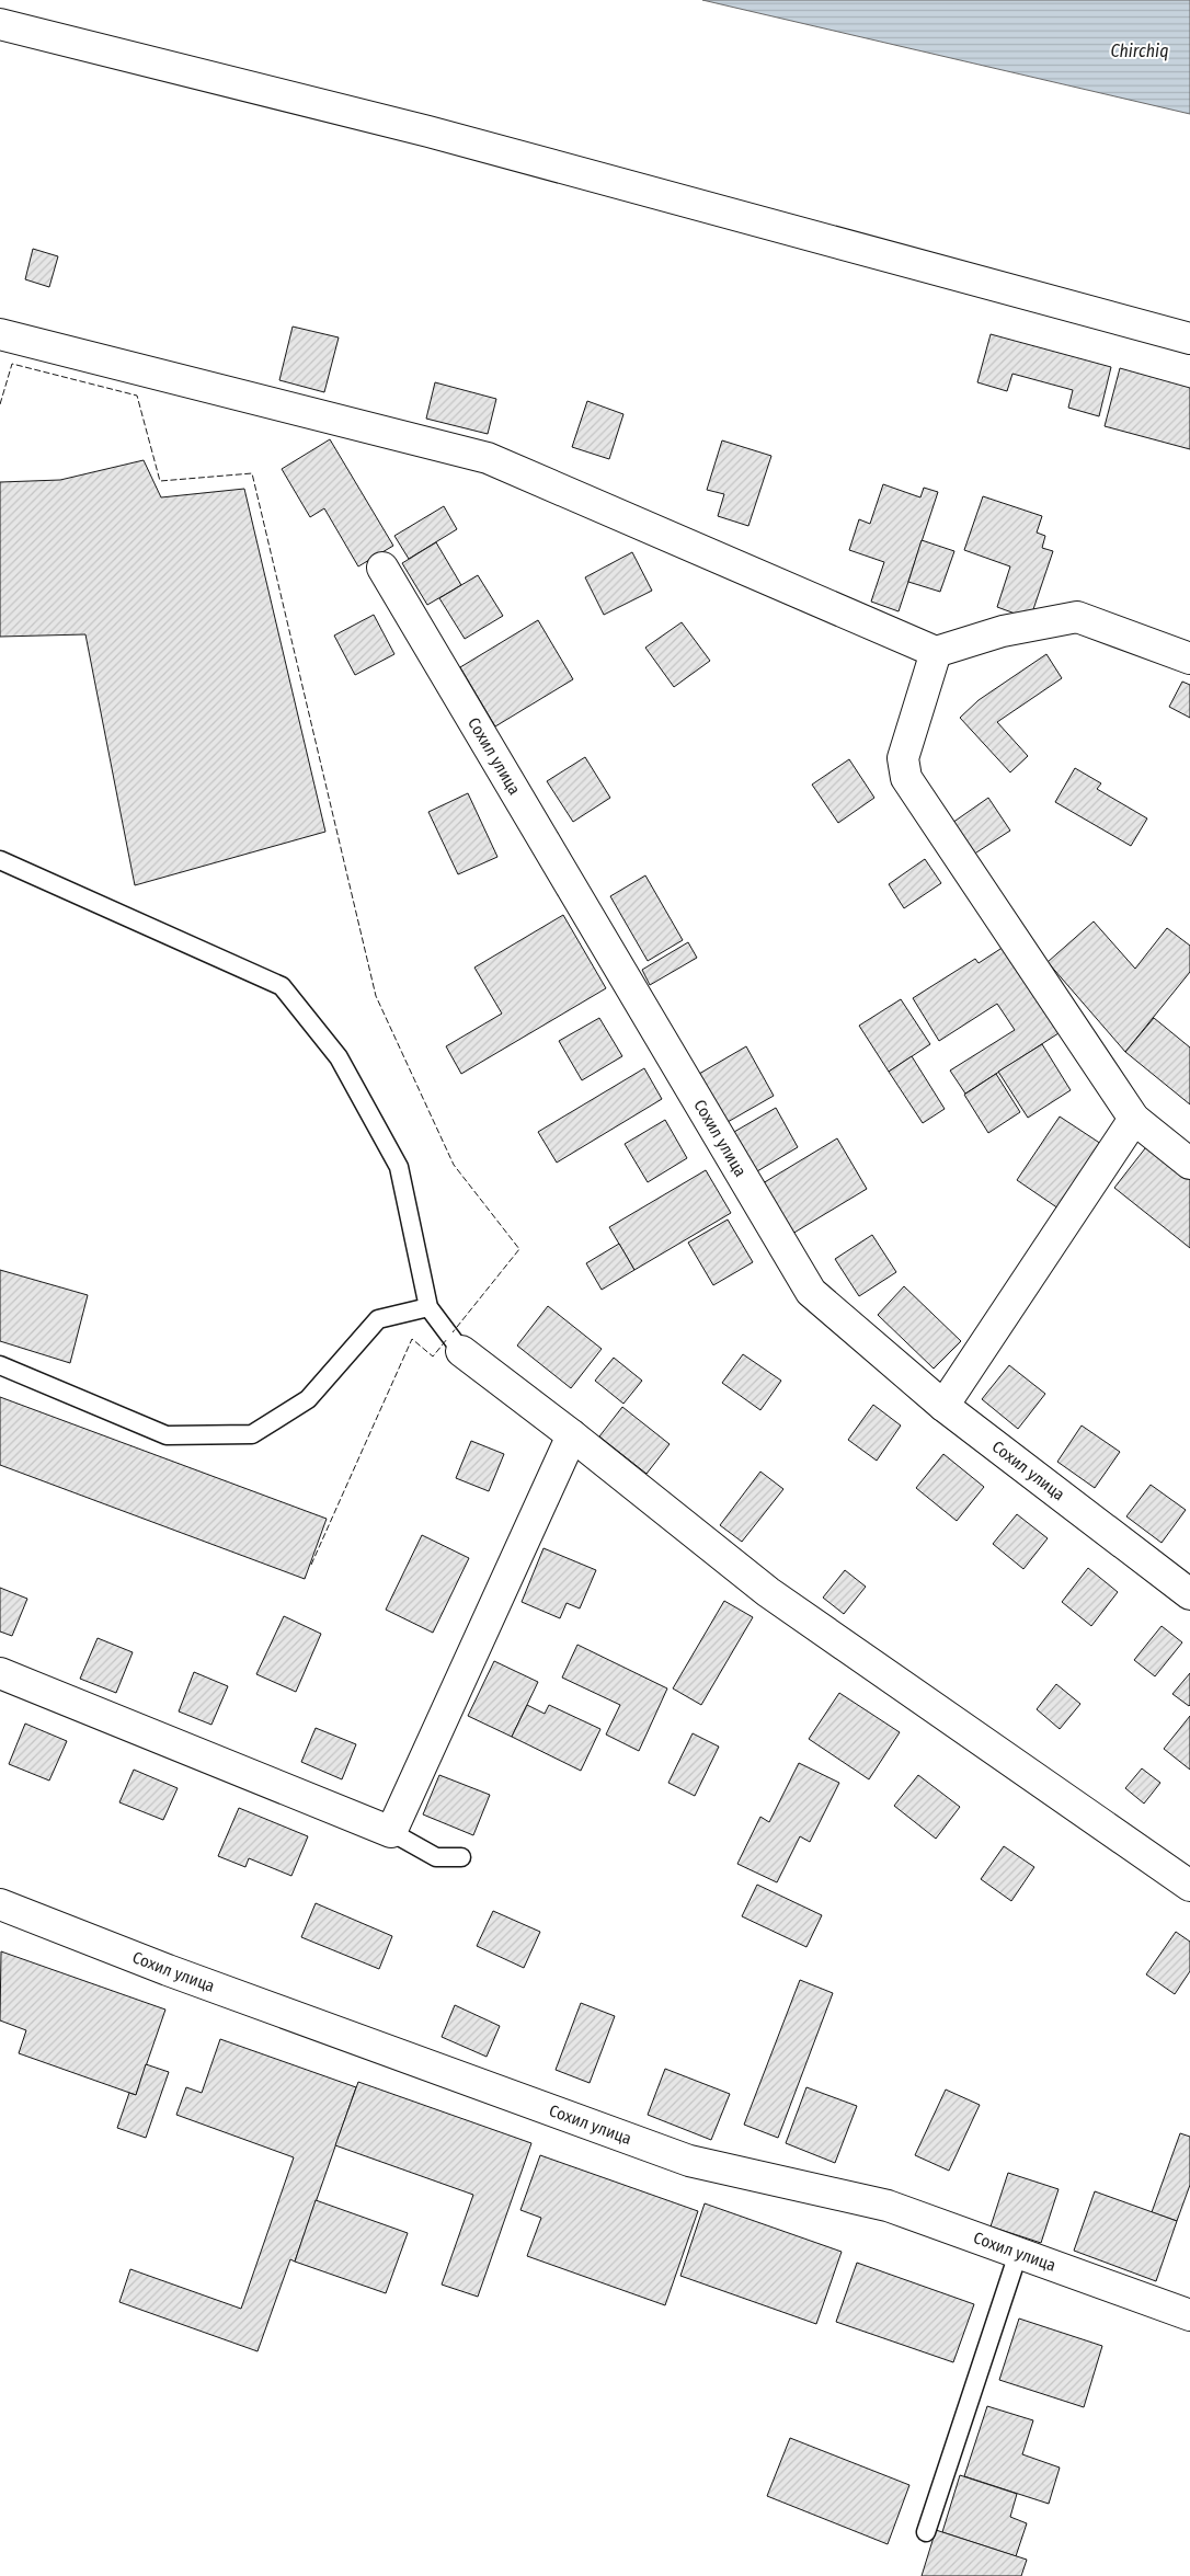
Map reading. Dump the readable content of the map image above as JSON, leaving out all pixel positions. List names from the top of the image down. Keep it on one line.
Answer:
{"streets":{"street":["Сохил улица"]},"water":["Chirchiq"]}
